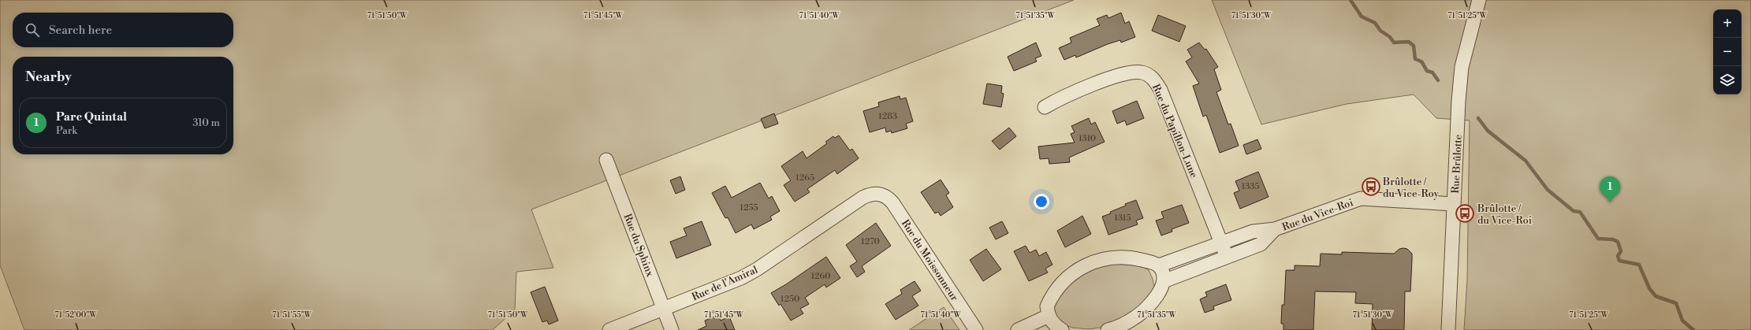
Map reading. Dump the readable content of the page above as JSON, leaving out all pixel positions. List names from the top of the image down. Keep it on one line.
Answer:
{"streets":{"street":["Rue du Papillon-Lune","Rue Brûlotte","Rue du Vice-Roi","Rue du Sphinx","Rue du Moissonneur","Rue de l'Amiral"]},"crossings":[["Rue du Papillon-Lune","Rue du Vice-Roi"],["Rue Brûlotte","Rue du Vice-Roi"],["Rue du Sphinx","Rue de l'Amiral"],["Rue du Moissonneur","Rue de l'Amiral"]],"places":{"bus stop":["Brûlotte / du Vice-Roy","Brûlotte / du Vice-Roi"]},"house_numbers":["1283","1310","1265","1335","1255","1315","1270","1260","1250"],"page":{"map_buttons":["+","−"],"search":"Search here","heading":"Nearby","list":[{"mark":"1","name":"Parc Quintal","note":"Park","value":"310 m"}],"pins":"1"},"coordinates":["71°51'45\"W","71°51'35\"W","71°51'30\"W","71°51'50\"W","71°51'40\"W","71°51'25\"W","71°52'00\"W","71°51'55\"W"]}
